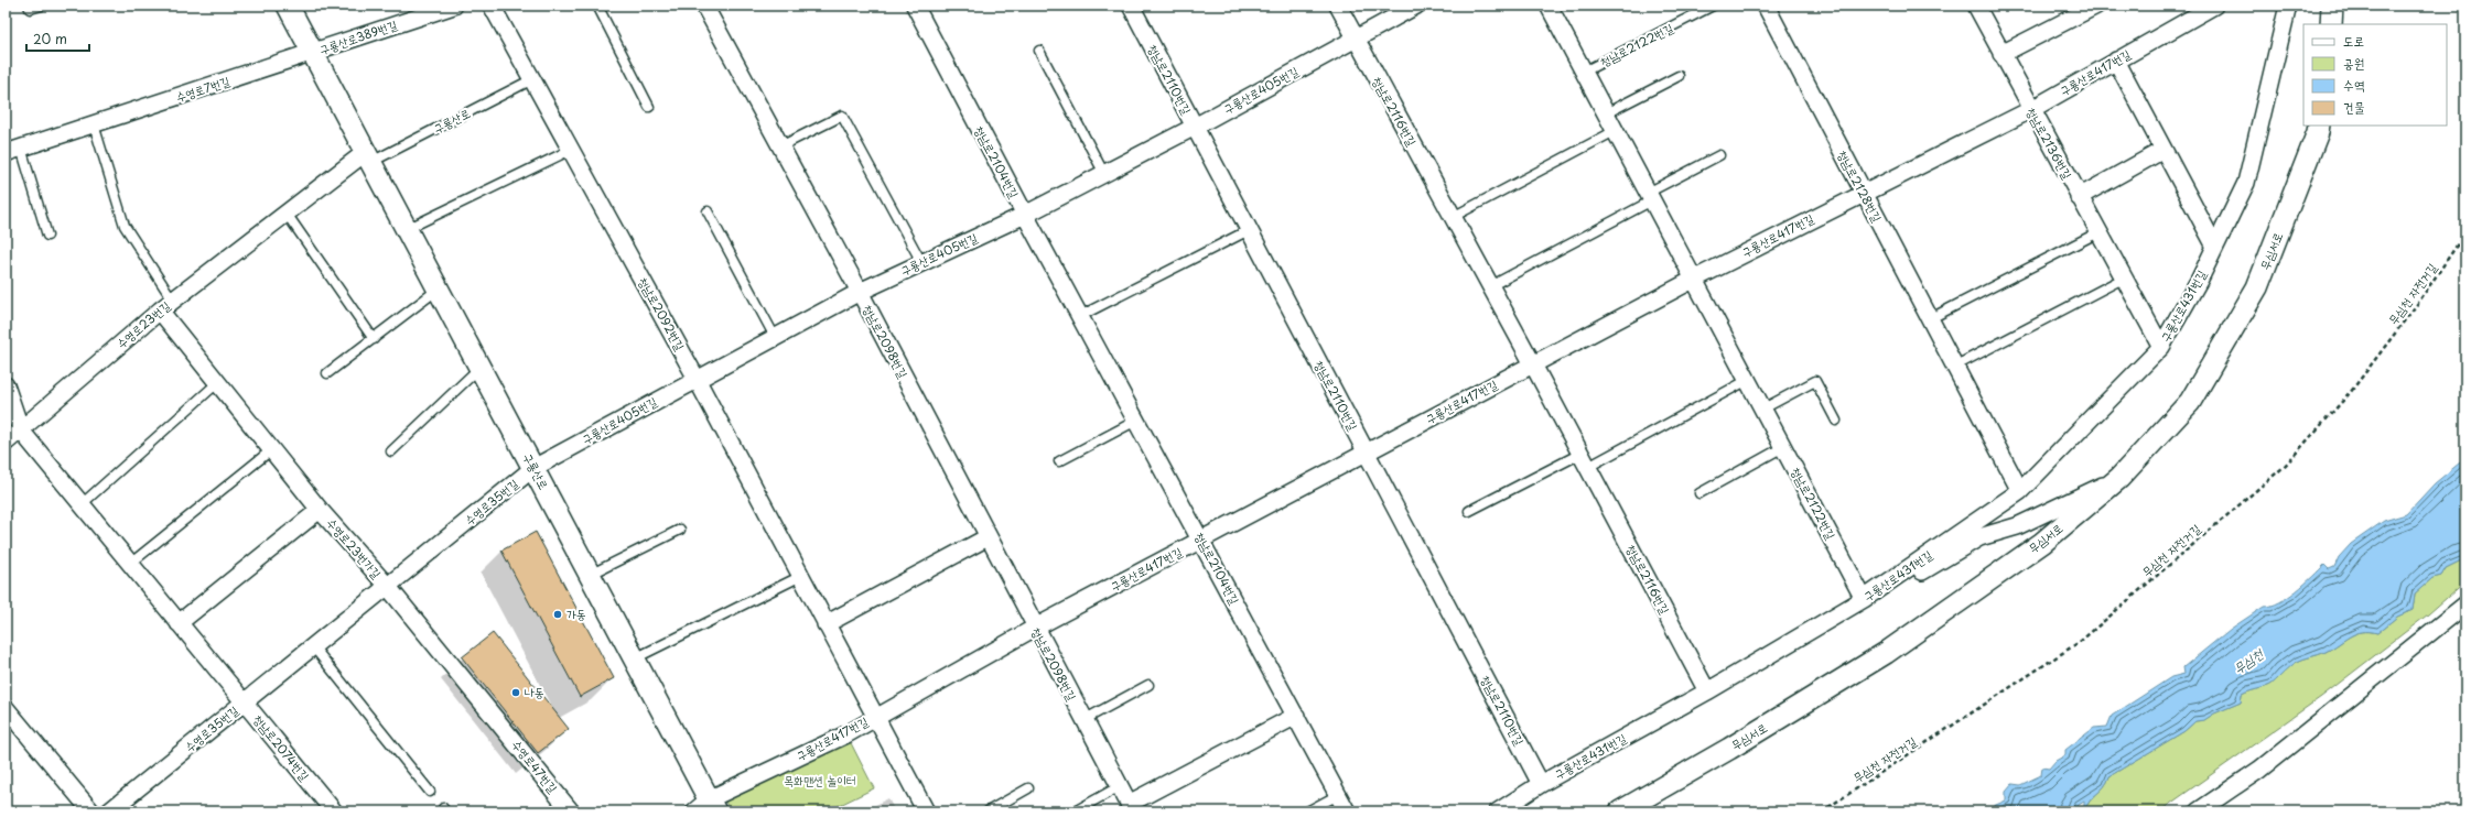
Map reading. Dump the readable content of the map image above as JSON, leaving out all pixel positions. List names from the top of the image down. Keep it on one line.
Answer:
{"streets":{"street":["구룡산로389번길","청남로2122번길","구룡산로417번길","청남로2110번길","수영로7번길","구룡산로405번길","청남로2116번길","구룡산로","청남로2136번길","청남로2104번길","청남로2128번길","무심서로","구룡산로431번길","청남로2092번길","수영로23번길","청남로2098번길","수영로35번길","수영로23번가길","청남로2074번길","수영로47번길"],"path":["무심천 자전거길"]},"crossings":[["구룡산로389번길","수영로7번길"],["구룡산로389번길","구룡산로"],["청남로2122번길","구룡산로417번길"],["청남로2122번길","구룡산로431번길"],["구룡산로417번길","청남로2110번길"],["구룡산로417번길","청남로2116번길"],["구룡산로417번길","구룡산로"],["구룡산로417번길","청남로2136번길"],["구룡산로417번길","청남로2104번길"],["구룡산로417번길","청남로2128번길"],["구룡산로417번길","청남로2092번길"],["구룡산로417번길","청남로2098번길"],["청남로2110번길","구룡산로405번길"],["청남로2110번길","구룡산로431번길"],["수영로7번길","구룡산로"],["구룡산로405번길","청남로2116번길"],["구룡산로405번길","구룡산로"],["구룡산로405번길","청남로2104번길"],["구룡산로405번길","청남로2092번길"],["구룡산로405번길","청남로2098번길"],["구룡산로405번길","수영로35번길"],["청남로2116번길","구룡산로431번길"],["구룡산로","청남로2092번길"],["구룡산로","수영로23번길"],["구룡산로","수영로35번길"],["청남로2136번길","구룡산로431번길"],["청남로2104번길","청남로2098번길"],["청남로2128번길","구룡산로431번길"],["수영로23번길","수영로23번가길"],["수영로23번길","청남로2074번길"],["수영로35번길","수영로23번가길"],["수영로35번길","청남로2074번길"],["수영로35번길","수영로47번길"],["수영로23번가길","청남로2074번길"],["수영로23번가길","수영로47번길"]],"water":["무심천"],"parks":["목화맨션 놀이터"],"places":["가동","나동"],"legend":["도로","공원","수역","건물"],"scale_bar":"20 m"}
